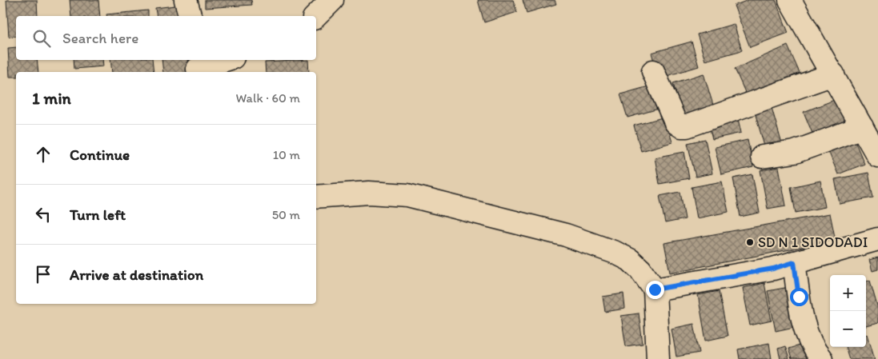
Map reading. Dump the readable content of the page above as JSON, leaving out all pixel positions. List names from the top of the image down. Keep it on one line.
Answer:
{"places":["SD N 1 SIDODADI"],"page":{"search":"Search here","heading":["1 min","Walk · 60 m"],"list":[["Continue","10 m"],["Turn left","50 m"],"Arrive at destination"],"map_buttons":["+","−"]}}
